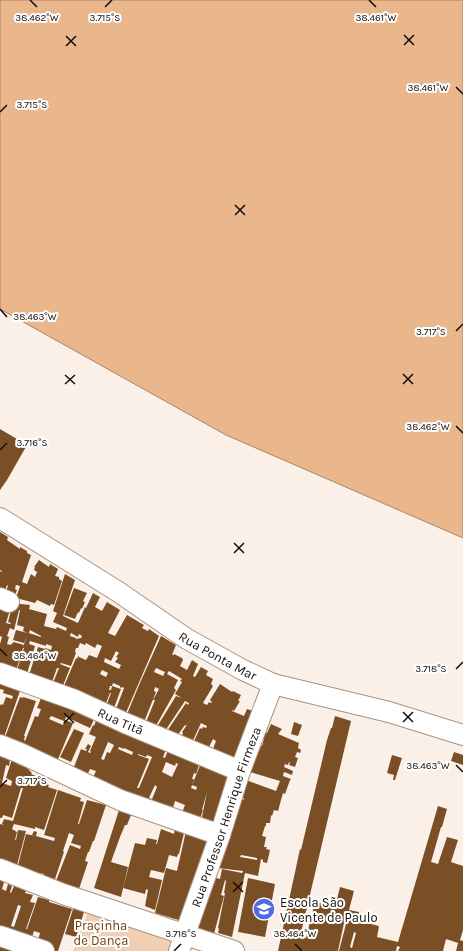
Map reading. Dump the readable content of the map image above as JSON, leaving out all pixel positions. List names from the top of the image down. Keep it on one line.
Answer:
{"streets":{"street":["Rua Ponta Mar","Rua Titã","Rua Professor Henrique Firmeza"]},"crossings":[["Rua Ponta Mar","Rua Professor Henrique Firmeza"],["Rua Titã","Rua Professor Henrique Firmeza"]],"parks":["Praçinha de Dança"],"places":{"school or university":["Escola São Vicente de Paulo"]},"coordinates":["38.461°W","38.462°W","3.715°S","38.463°W","3.717°S","3.716°S","38.464°W","3.718°S"]}
